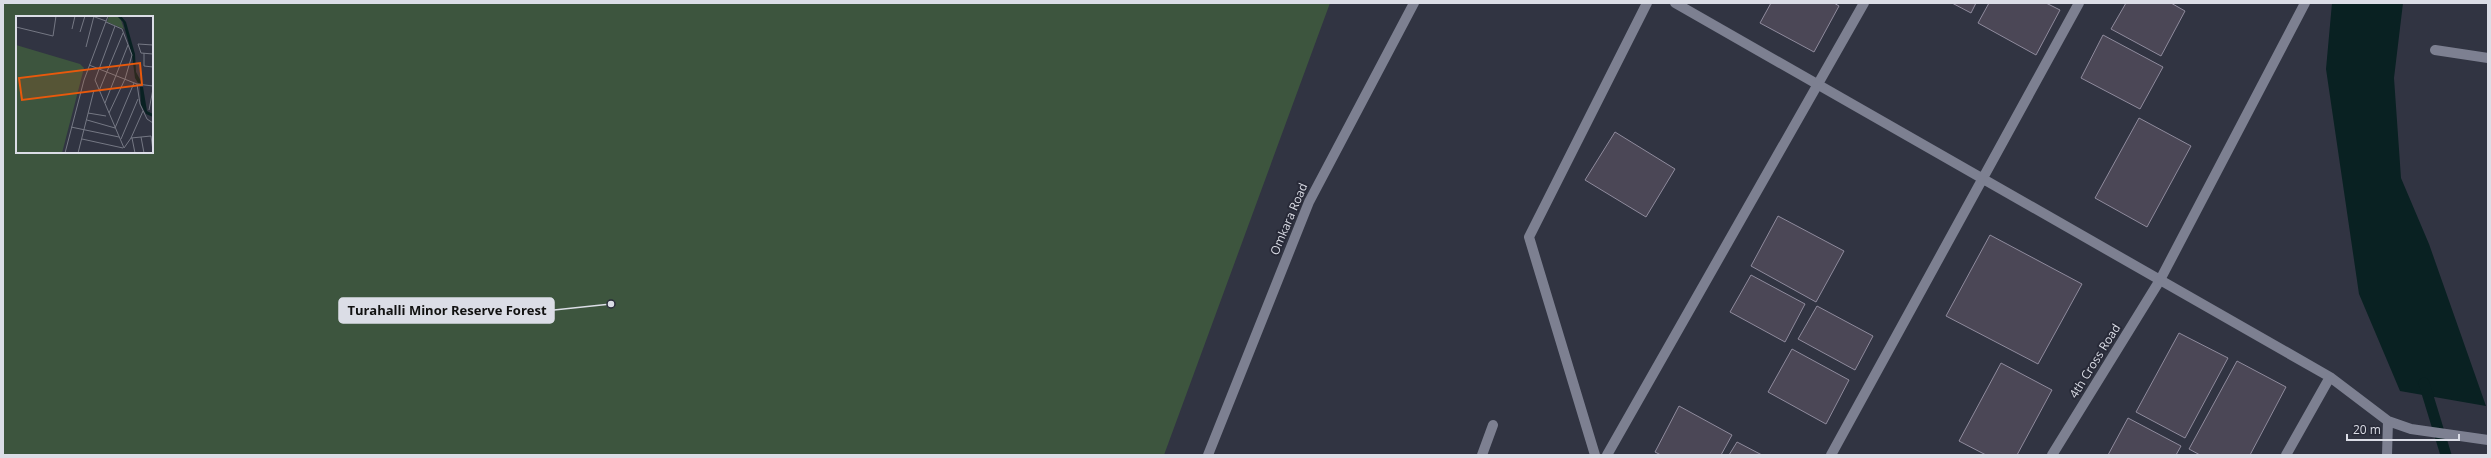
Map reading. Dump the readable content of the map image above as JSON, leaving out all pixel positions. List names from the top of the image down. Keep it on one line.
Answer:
{"streets":{"street":["Omkara Road","4th Cross Road"]},"places":["Turahalli Minor Reserve Forest"],"scale_bar":"20 m"}
